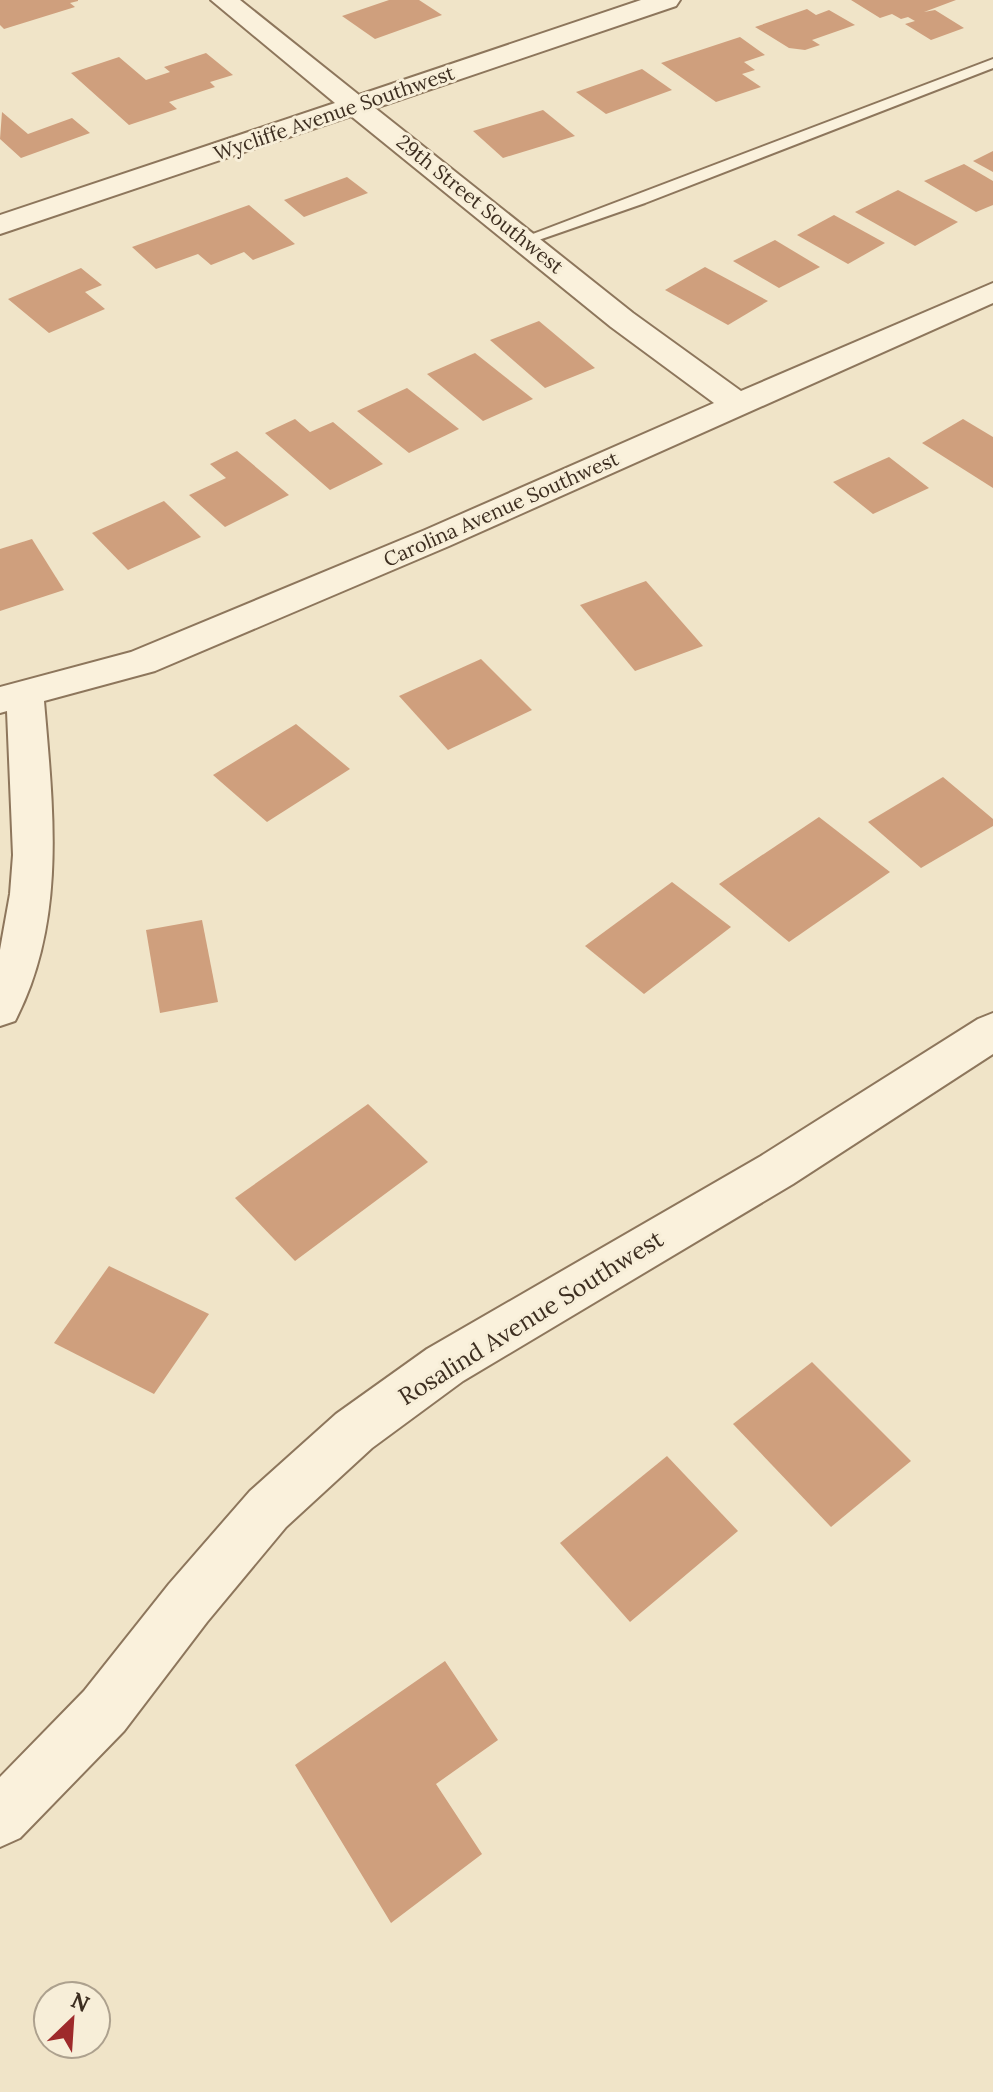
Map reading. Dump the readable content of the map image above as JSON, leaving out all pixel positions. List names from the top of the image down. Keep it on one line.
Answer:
{"streets":{"street":["Wycliffe Avenue Southwest","29th Street Southwest","Carolina Avenue Southwest","Rosalind Avenue Southwest"]},"crossings":[["Wycliffe Avenue Southwest","29th Street Southwest"],["29th Street Southwest","Carolina Avenue Southwest"]],"north":"top right"}
